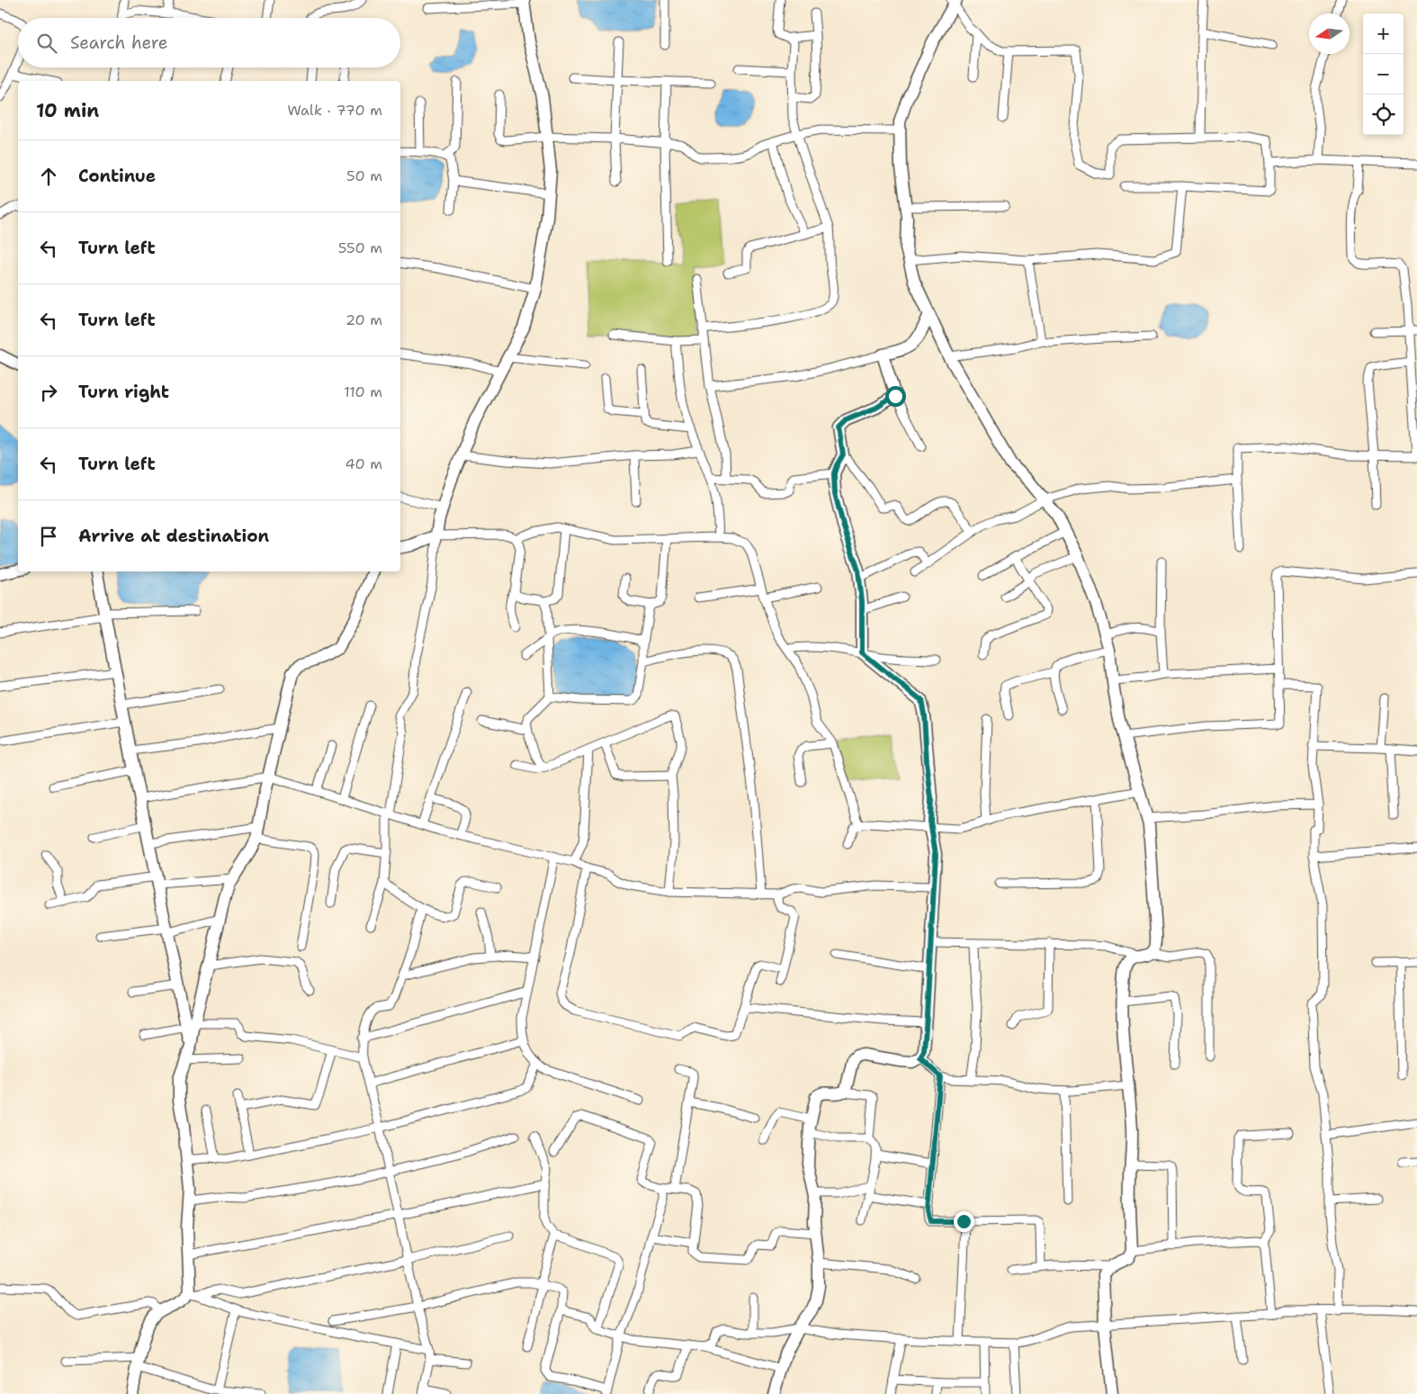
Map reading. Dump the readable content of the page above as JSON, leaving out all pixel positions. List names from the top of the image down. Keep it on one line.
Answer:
{"north":"left","page":{"map_buttons":["+","−"],"search":"Search here","heading":["10 min","Walk · 770 m"],"list":[["Continue","50 m"],["Turn left","550 m"],["Turn left","20 m"],["Turn right","110 m"],["Turn left","40 m"],"Arrive at destination"]}}
